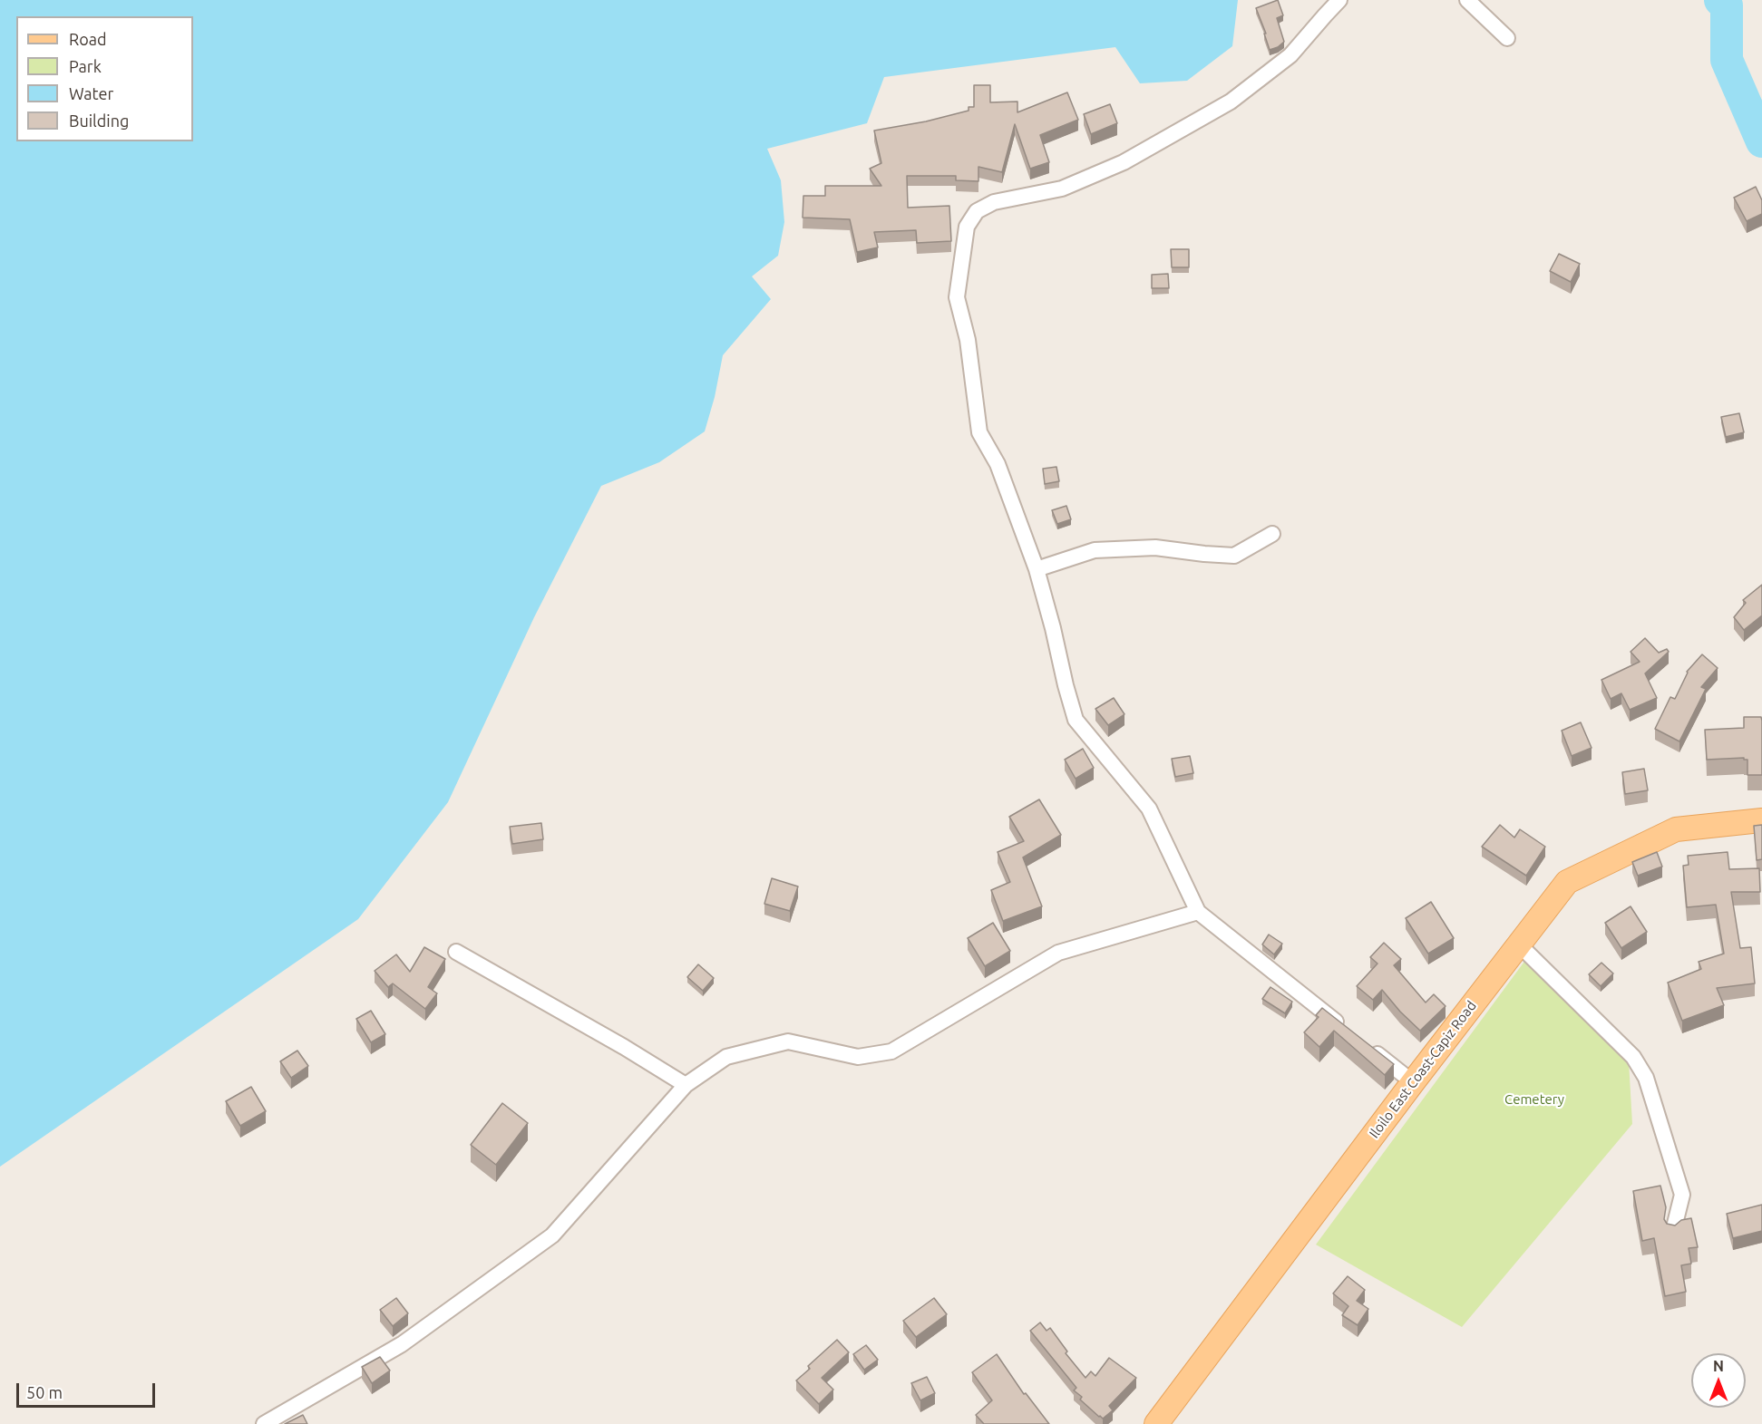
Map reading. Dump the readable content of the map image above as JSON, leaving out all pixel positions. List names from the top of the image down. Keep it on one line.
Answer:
{"streets":{"main road":["Iloilo East Coast-Capiz Road"]},"parks":["Cemetery"],"legend":["Road","Park","Water","Building"],"scale_bar":"50 m","north":"top"}
